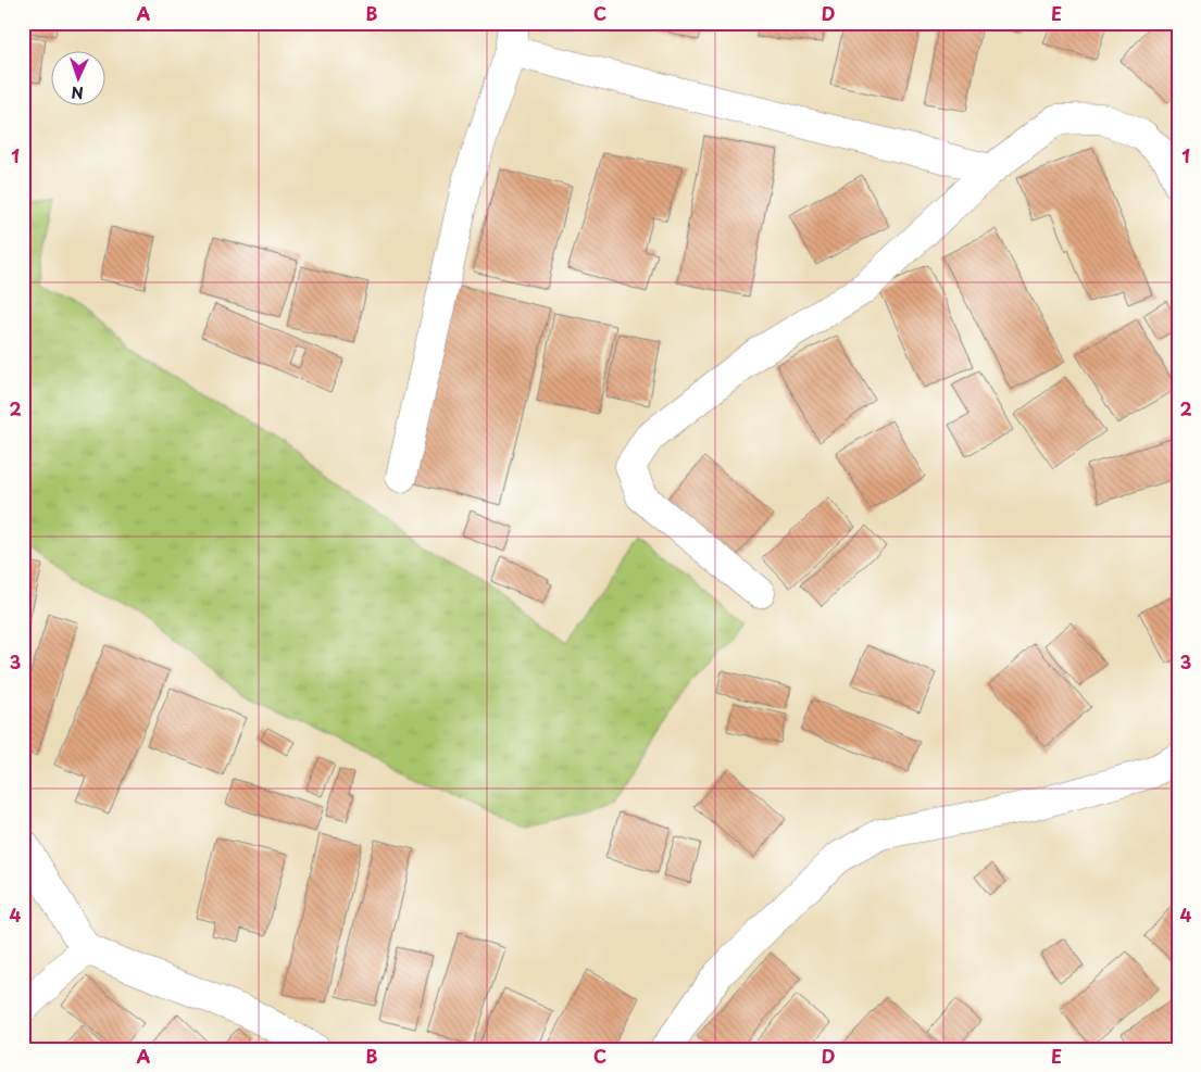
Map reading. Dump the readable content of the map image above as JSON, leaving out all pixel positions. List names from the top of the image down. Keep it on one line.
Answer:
{"north":"bottom","grid":{"columns":["A","B","C","D","E"],"rows":["1","2","3","4"]}}
